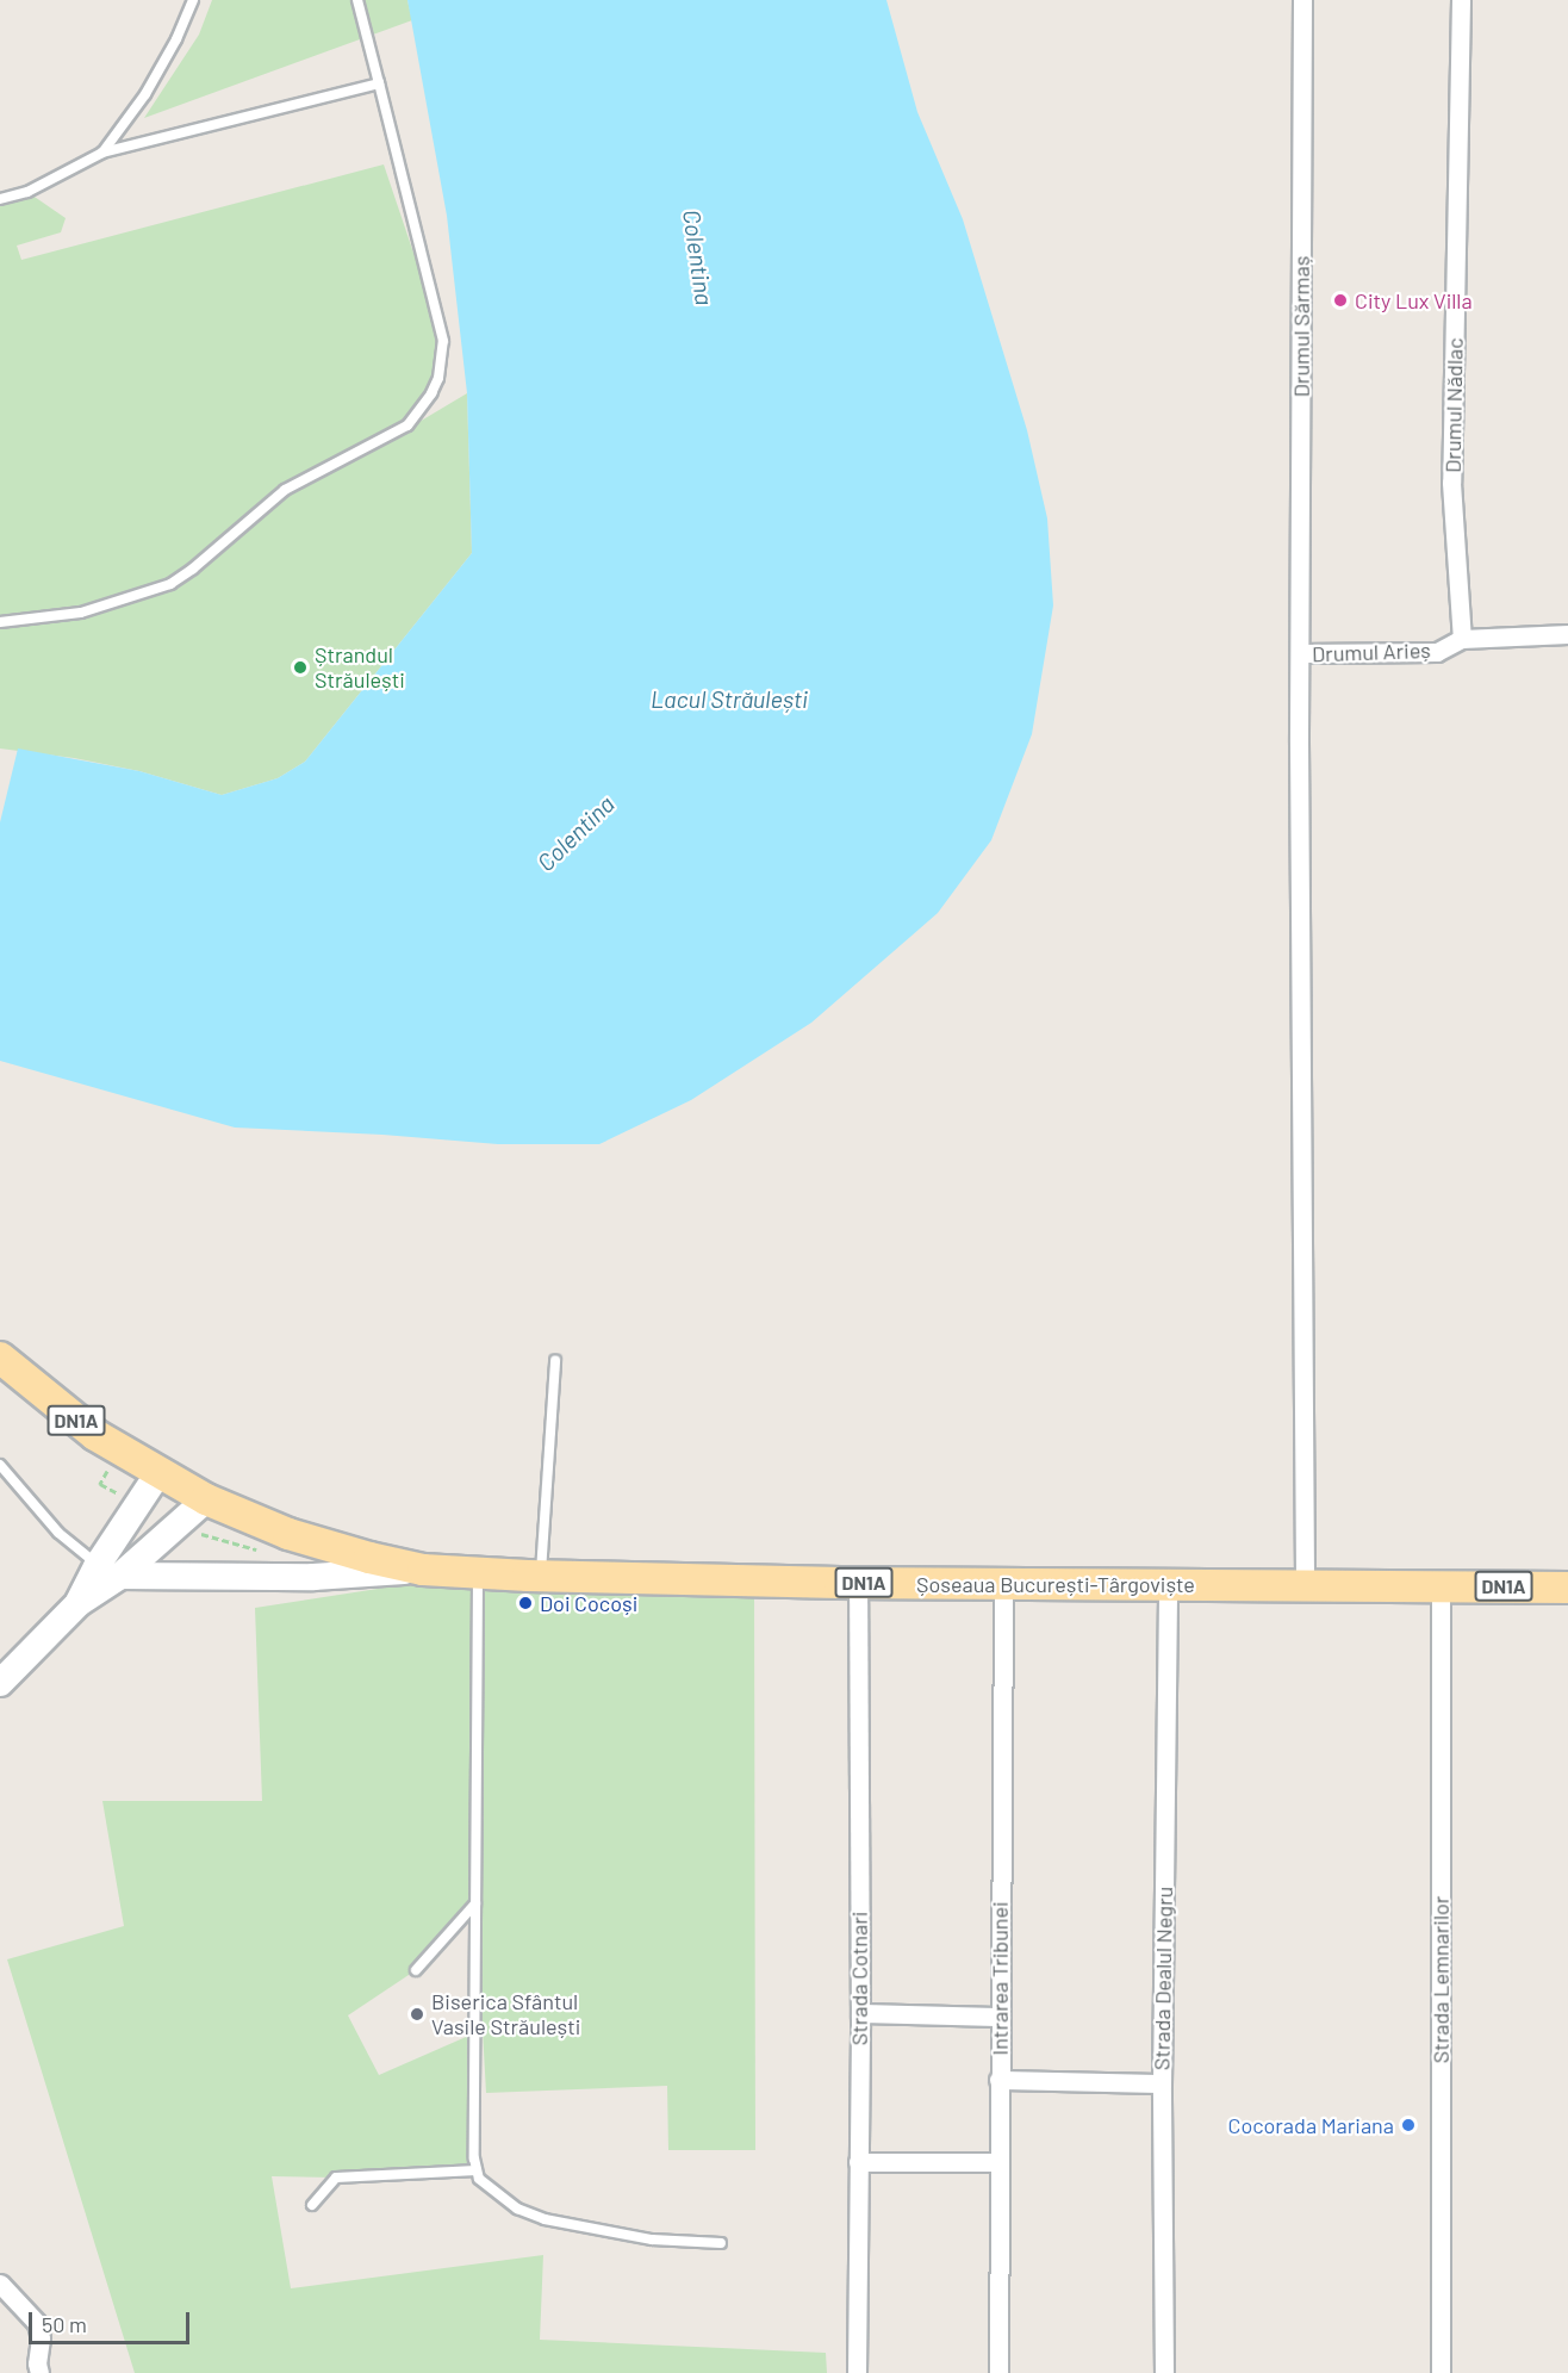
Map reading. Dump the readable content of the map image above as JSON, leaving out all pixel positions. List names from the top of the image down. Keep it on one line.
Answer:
{"streets":{"main road":["DN1A","Șoseaua București-Târgoviște"],"street":["Drumul Sărmaș","Drumul Nădlac","Drumul Arieș","Strada Cotnari","Intrarea Tribunei","Strada Dealul Negru","Strada Lemnarilor"]},"crossings":[["Drumul Sărmaș","Drumul Arieș"],["Drumul Sărmaș","Șoseaua București-Târgoviște"],["Drumul Nădlac","Drumul Arieș"],["Șoseaua București-Târgoviște","Strada Cotnari"],["Șoseaua București-Târgoviște","Intrarea Tribunei"],["Șoseaua București-Târgoviște","Strada Dealul Negru"],["Șoseaua București-Târgoviște","Strada Lemnarilor"]],"water":["Colentina","Lacul Străulești"],"places":["City Lux Villa","Ștrandul Străulești","Doi Cocoși","Biserica Sfântul Vasile Străulești","Cocorada Mariana"],"scale_bar":"50 m"}
